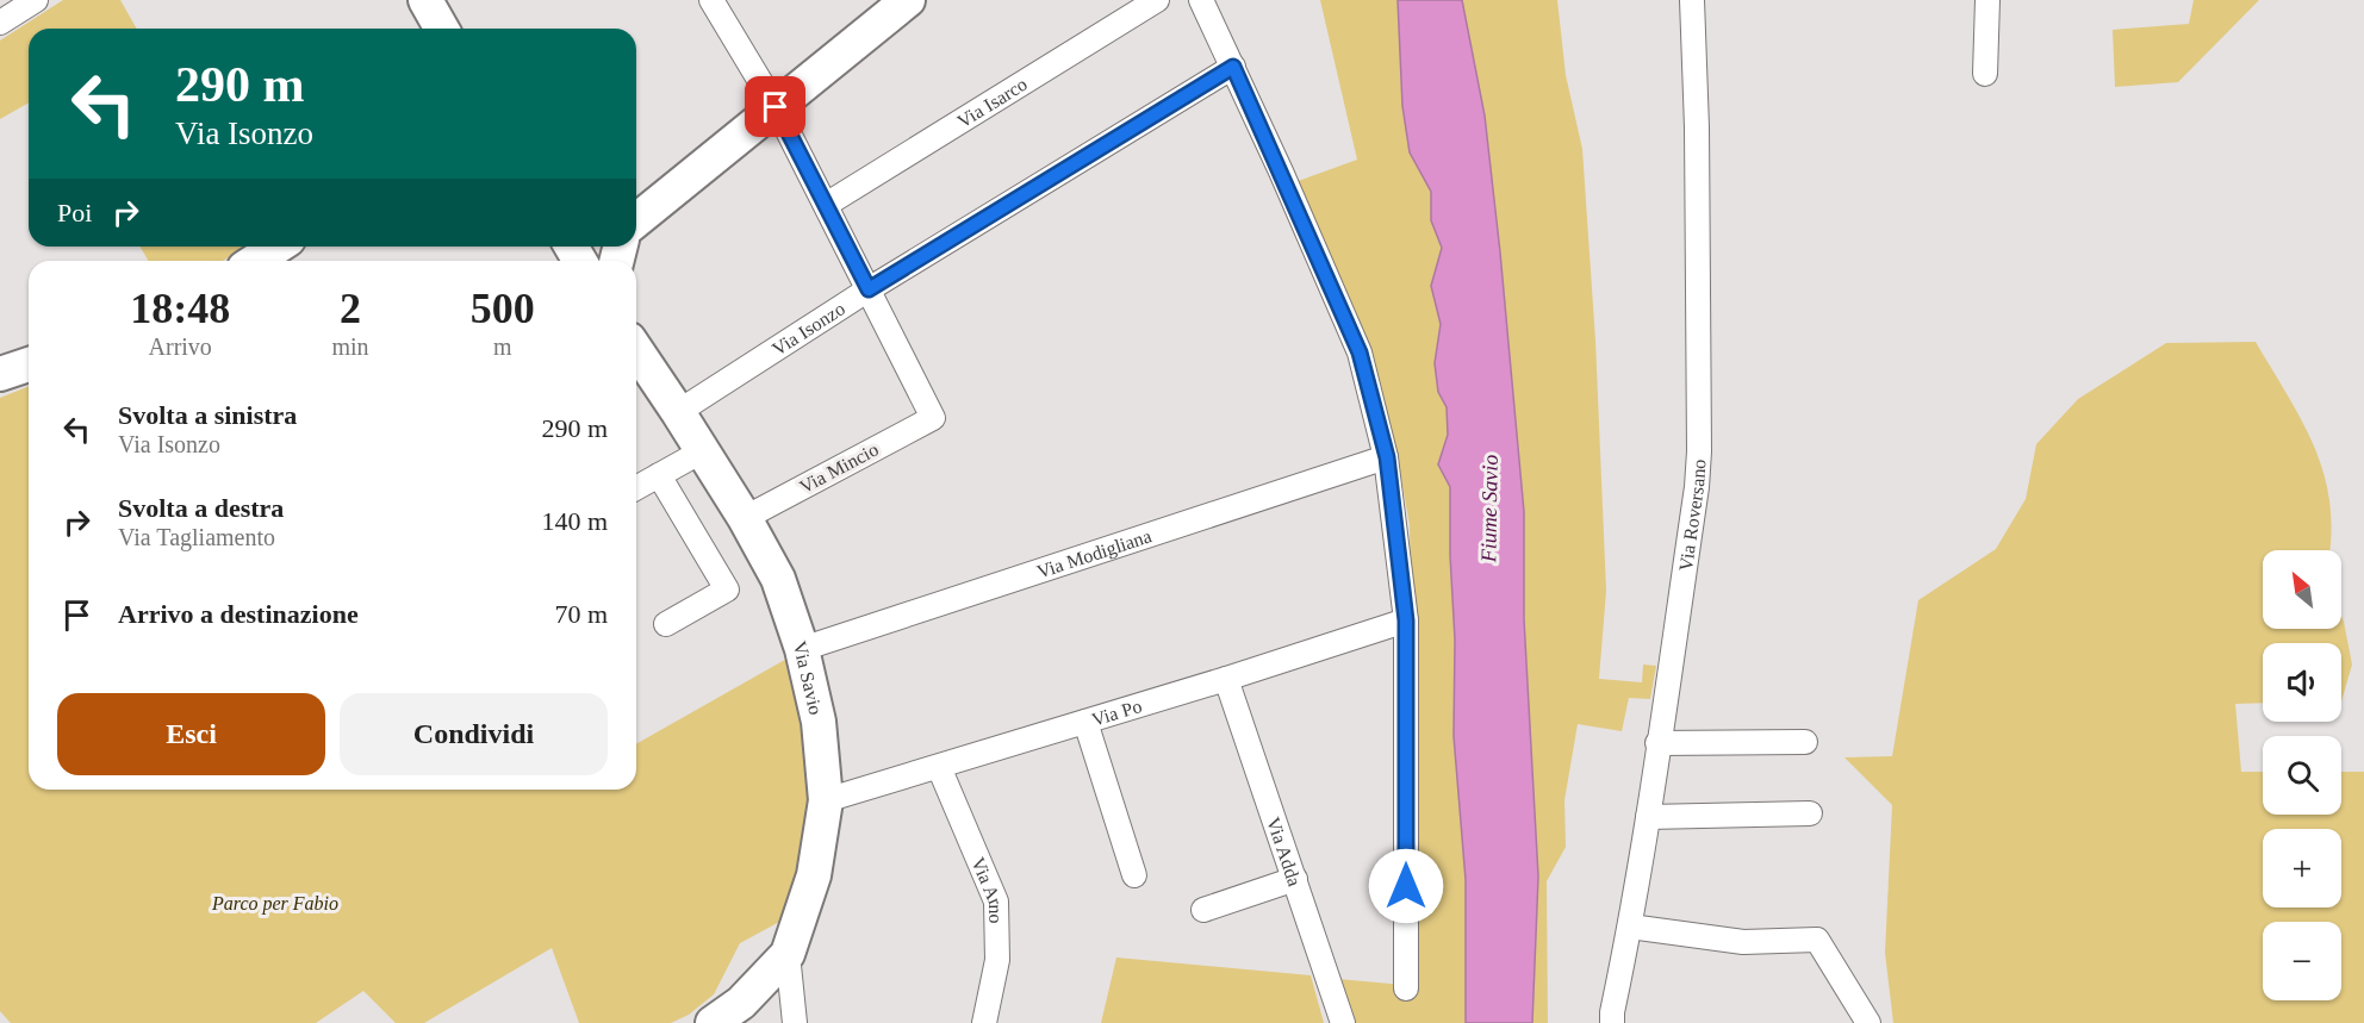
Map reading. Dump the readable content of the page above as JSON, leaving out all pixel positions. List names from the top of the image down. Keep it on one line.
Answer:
{"streets":{"street":["Via Isarco","Via Isonzo","Via Mincio","Via Roversano","Via Modigliana","Via Savio","Via Po","Via Adda","Via Arno"]},"crossings":[["Via Isonzo","Via Mincio"],["Via Isonzo","Via Savio"],["Via Mincio","Via Savio"],["Via Modigliana","Via Savio"],["Via Savio","Via Po"],["Via Po","Via Adda"],["Via Po","Via Arno"]],"water":["Fiume Savio"],"parks":["Parco per Fabio"],"north":"top left","page":{"turn":["290 m","Via Isonzo"],"then":"Poi","eta":["18:48","Arrivo","2","min","500","m"],"list":[{"name":"Svolta a sinistra","note":"Via Isonzo","value":"290 m"},{"name":"Svolta a destra","note":"Via Tagliamento","value":"140 m"},{"name":"Arrivo a destinazione","value":"70 m"}],"map_buttons":["+","−"],"buttons":["Esci","Condividi"]}}
